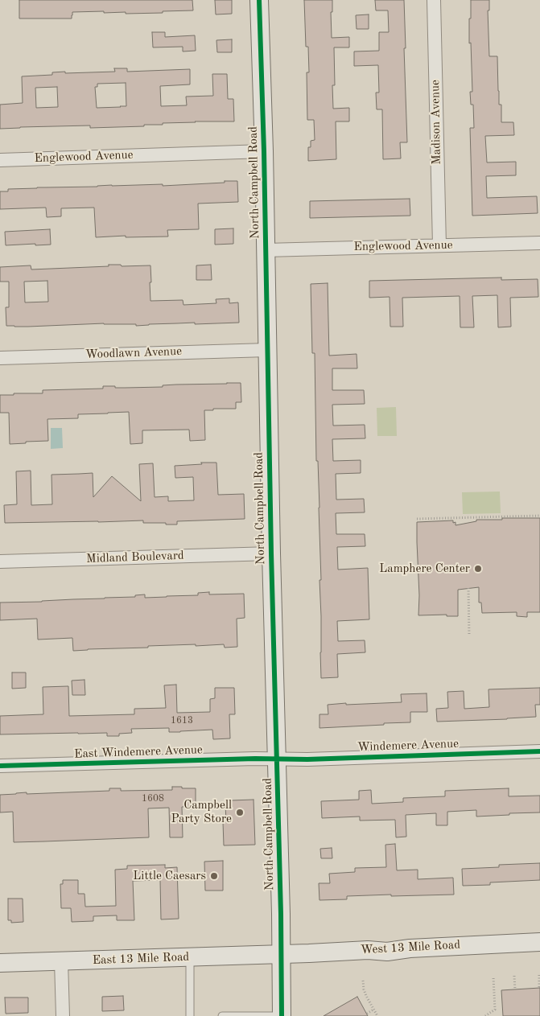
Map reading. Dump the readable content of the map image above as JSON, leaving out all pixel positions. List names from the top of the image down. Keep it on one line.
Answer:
{"streets":{"street":["Madison Avenue","Englewood Avenue","North Campbell Road","Woodlawn Avenue","Midland Boulevard","Windemere Avenue","East Windemere Avenue","West 13 Mile Road","East 13 Mile Road"]},"crossings":[["Madison Avenue","Englewood Avenue"],["Englewood Avenue","North Campbell Road"],["North Campbell Road","Woodlawn Avenue"],["North Campbell Road","Midland Boulevard"],["North Campbell Road","Windemere Avenue"],["North Campbell Road","East Windemere Avenue"],["North Campbell Road","West 13 Mile Road"],["North Campbell Road","East 13 Mile Road"],["Windemere Avenue","East Windemere Avenue"],["West 13 Mile Road","East 13 Mile Road"]],"places":["Lamphere Center","Campbell Party Store","Little Caesars"],"house_numbers":["1613","1608"]}
